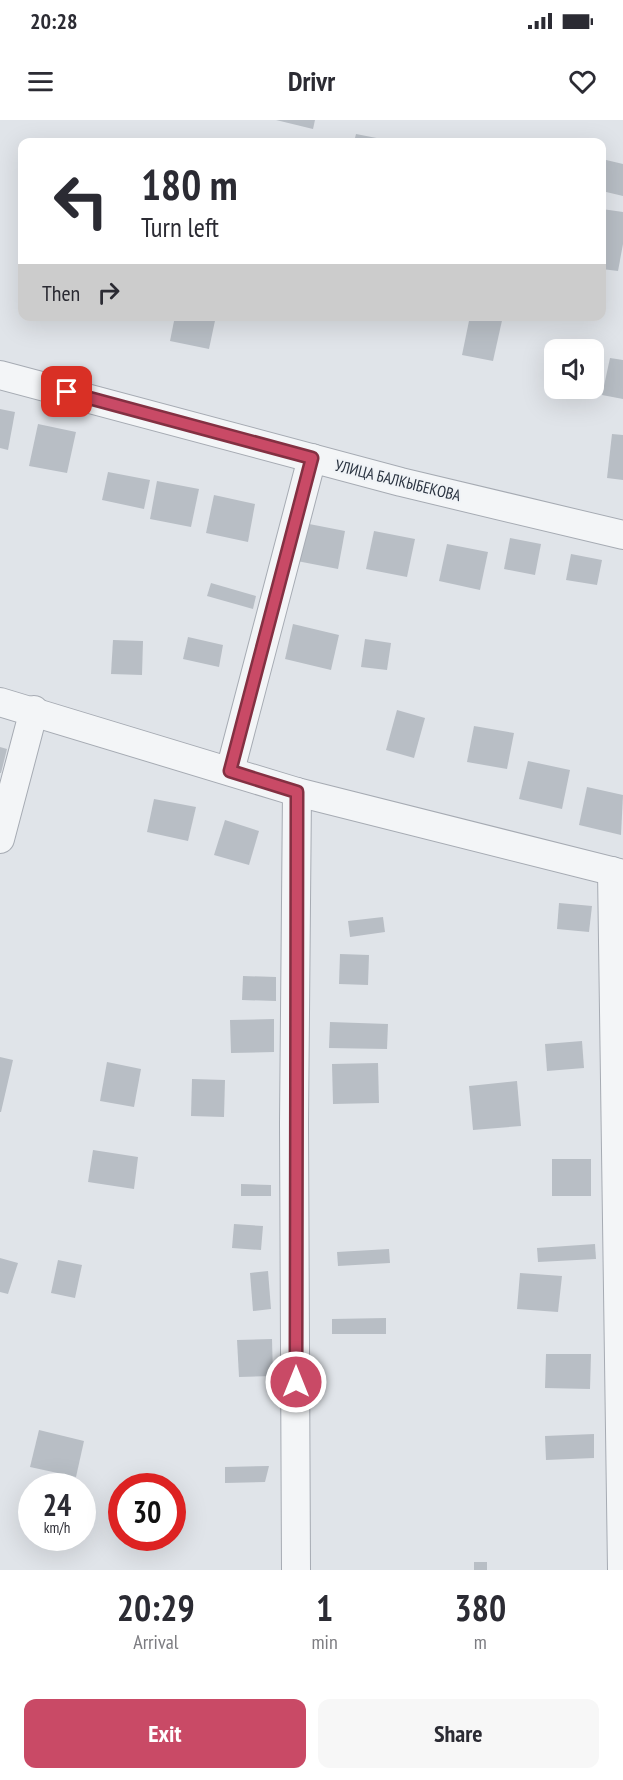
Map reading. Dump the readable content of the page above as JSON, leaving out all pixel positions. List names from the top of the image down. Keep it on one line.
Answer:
{"streets":{"street":["УЛИЦА БАЛКЫБЕКОВА"]},"page":{"status":"20:28","header":"Drivr","turn":["180 m","Turn left"],"then":"Then","speed":"24 km/h","limit":"30","eta":["20:29","Arrival","1","min","380","m"],"buttons":["Exit","Share"]}}
